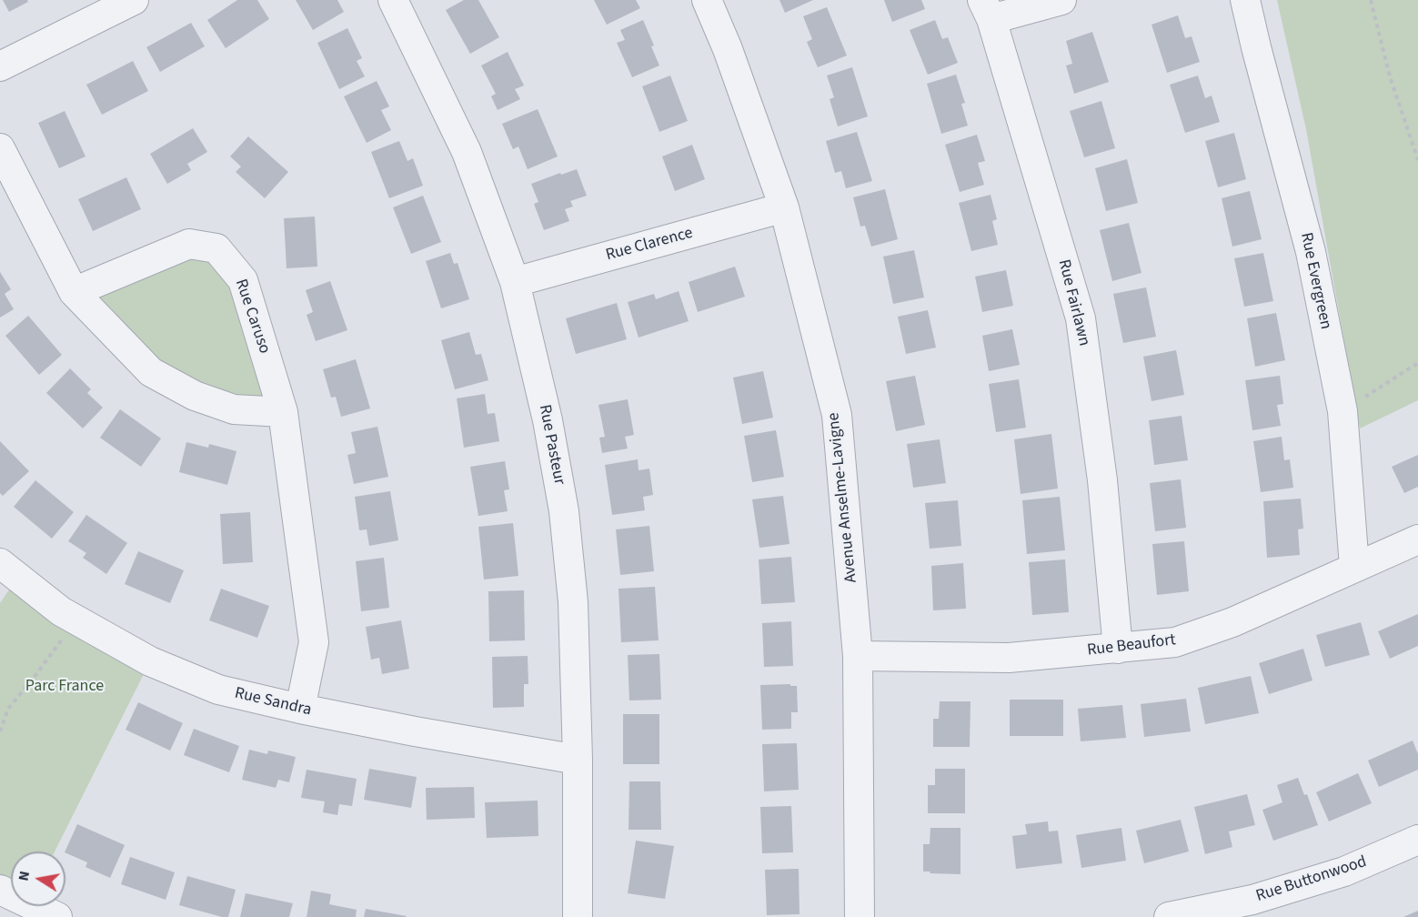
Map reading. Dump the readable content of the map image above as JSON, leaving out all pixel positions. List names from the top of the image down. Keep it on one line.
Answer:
{"streets":{"street":["Rue Clarence","Rue Evergreen","Rue Fairlawn","Rue Caruso","Rue Pasteur","Avenue Anselme-Lavigne","Rue Beaufort","Rue Sandra","Rue Buttonwood"]},"crossings":[["Rue Clarence","Rue Pasteur"],["Rue Clarence","Avenue Anselme-Lavigne"],["Rue Evergreen","Rue Beaufort"],["Rue Fairlawn","Rue Beaufort"],["Rue Caruso","Rue Sandra"],["Rue Pasteur","Rue Sandra"],["Avenue Anselme-Lavigne","Rue Beaufort"]],"parks":["Parc France"],"north":"left"}
